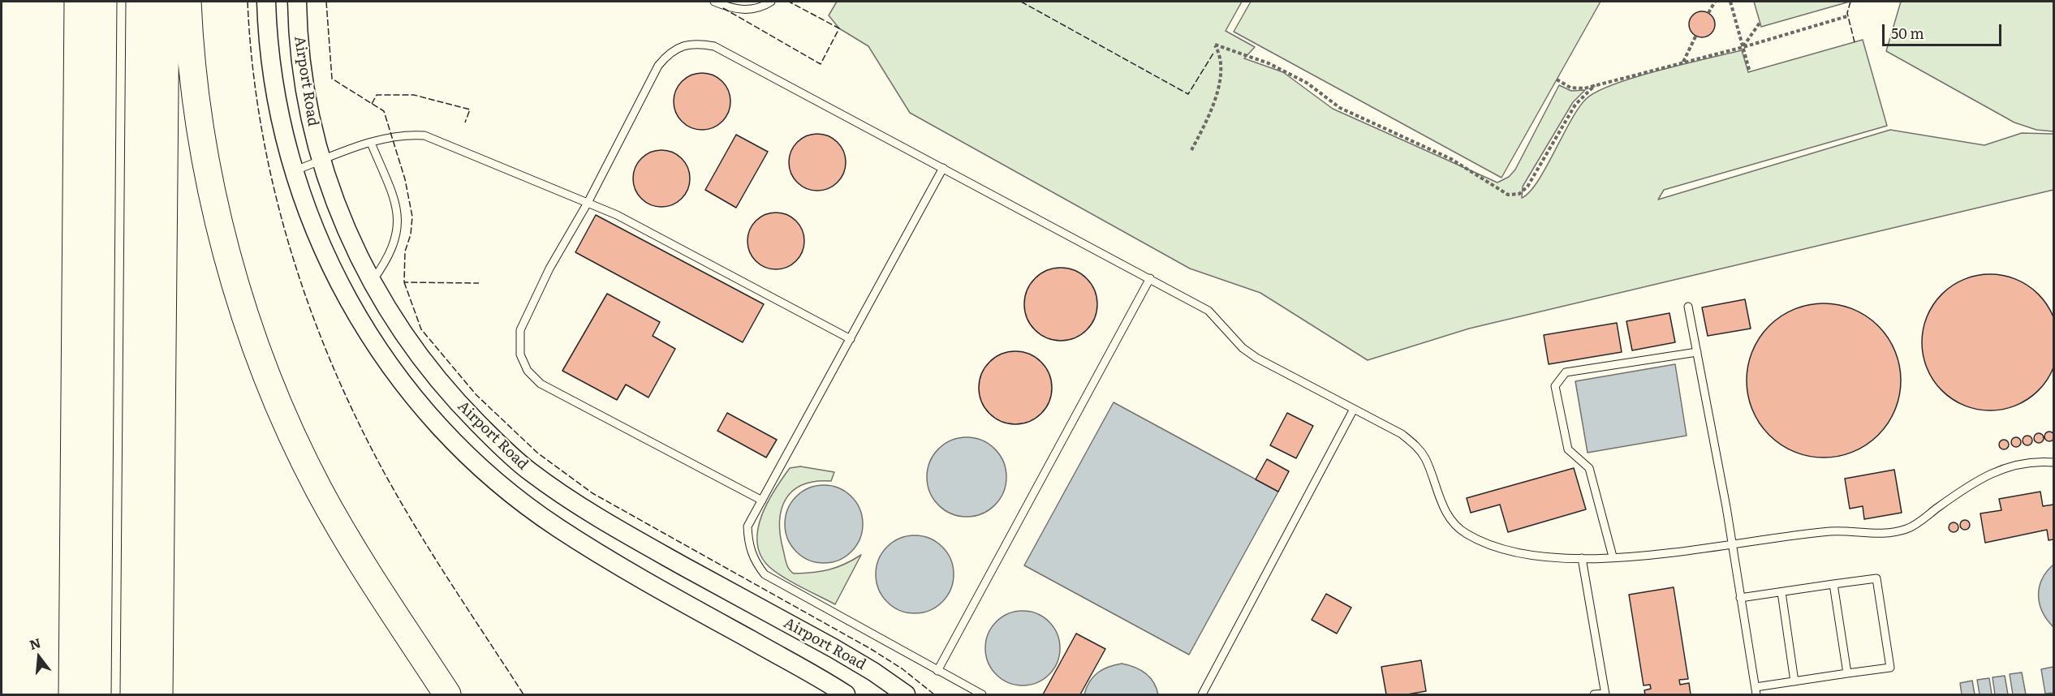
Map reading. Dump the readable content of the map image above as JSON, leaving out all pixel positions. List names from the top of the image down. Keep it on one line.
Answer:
{"streets":{"street":["Airport Road"]},"scale_bar":"50 m","north":"top"}
